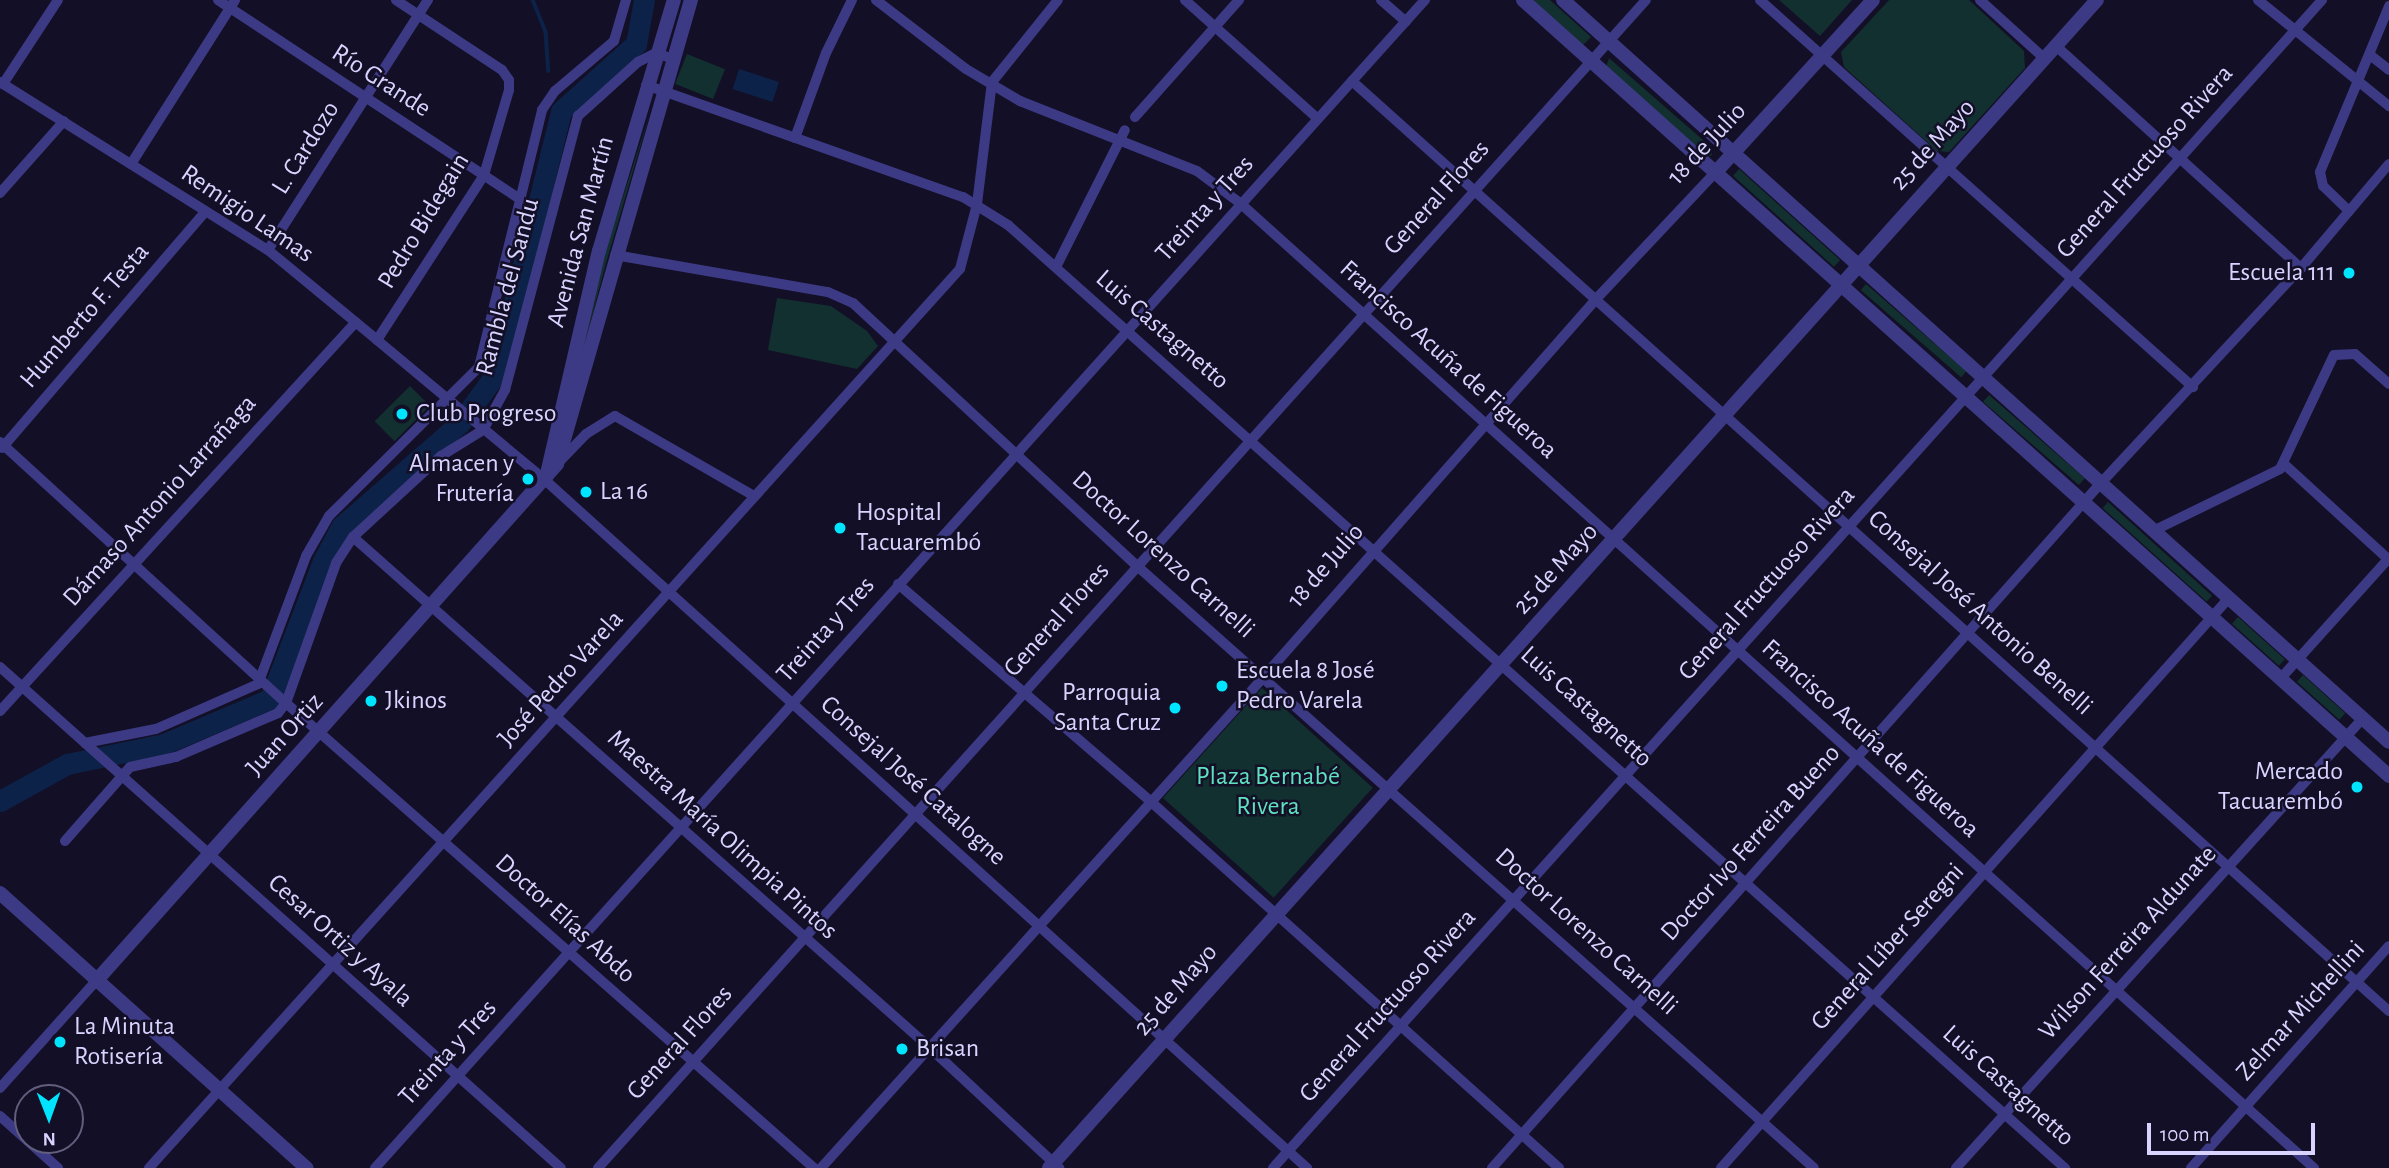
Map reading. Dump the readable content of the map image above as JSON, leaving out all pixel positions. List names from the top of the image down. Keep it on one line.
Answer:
{"streets":{"street":["Río Grande","18 de Julio","25 de Mayo","L. Cardozo","General Fructuoso Rivera","General Flores","Treinta y Tres","Remigio Lamas","Pedro Bidegain","Avenida San Martín","Rambla del Sandu","Humberto F. Testa","Luis Castagnetto","Francisco Acuña de Figueroa","Dámaso Antonio Larrañaga","Doctor Lorenzo Carnelli","Consejal José Antonio Benelli","José Pedro Varela","Juan Ortiz","Consejal José Catalogne","Maestra María Olimpia Pintos","Doctor Ivo Ferreira Bueno","Doctor Elías Abdo","Cesar Ortiz y Ayala","Wilson Ferreira Aldunate","General Líber Seregni","Zelmar Michellini"]},"crossings":[["Río Grande","L. Cardozo"],["Río Grande","Pedro Bidegain"],["18 de Julio","Luis Castagnetto"],["18 de Julio","Francisco Acuña de Figueroa"],["18 de Julio","Doctor Lorenzo Carnelli"],["18 de Julio","Consejal José Antonio Benelli"],["18 de Julio","Consejal José Catalogne"],["18 de Julio","Maestra María Olimpia Pintos"],["25 de Mayo","Luis Castagnetto"],["25 de Mayo","Francisco Acuña de Figueroa"],["25 de Mayo","Doctor Lorenzo Carnelli"],["25 de Mayo","Consejal José Antonio Benelli"],["25 de Mayo","Consejal José Catalogne"],["25 de Mayo","Maestra María Olimpia Pintos"],["L. Cardozo","Remigio Lamas"],["L. Cardozo","Pedro Bidegain"],["General Fructuoso Rivera","Luis Castagnetto"],["General Fructuoso Rivera","Francisco Acuña de Figueroa"],["General Fructuoso Rivera","Doctor Lorenzo Carnelli"],["General Fructuoso Rivera","Consejal José Antonio Benelli"],["General Fructuoso Rivera","Consejal José Catalogne"],["General Flores","Luis Castagnetto"],["General Flores","Francisco Acuña de Figueroa"],["General Flores","Doctor Lorenzo Carnelli"],["General Flores","Consejal José Antonio Benelli"],["General Flores","Consejal José Catalogne"],["General Flores","Maestra María Olimpia Pintos"],["General Flores","Doctor Elías Abdo"],["Treinta y Tres","Luis Castagnetto"],["Treinta y Tres","Francisco Acuña de Figueroa"],["Treinta y Tres","Doctor Lorenzo Carnelli"],["Treinta y Tres","Consejal José Antonio Benelli"],["Treinta y Tres","Consejal José Catalogne"],["Treinta y Tres","Maestra María Olimpia Pintos"],["Treinta y Tres","Doctor Elías Abdo"],["Treinta y Tres","Cesar Ortiz y Ayala"],["Remigio Lamas","Pedro Bidegain"],["Remigio Lamas","Humberto F. Testa"],["Remigio Lamas","Dámaso Antonio Larrañaga"],["Remigio Lamas","Consejal José Catalogne"],["Avenida San Martín","Rambla del Sandu"],["Avenida San Martín","Luis Castagnetto"],["Avenida San Martín","Doctor Lorenzo Carnelli"],["Avenida San Martín","Juan Ortiz"],["Avenida San Martín","Consejal José Catalogne"],["Rambla del Sandu","Consejal José Catalogne"],["Humberto F. Testa","Doctor Elías Abdo"],["Luis Castagnetto","José Pedro Varela"],["Luis Castagnetto","Doctor Ivo Ferreira Bueno"],["Luis Castagnetto","Wilson Ferreira Aldunate"],["Luis Castagnetto","General Líber Seregni"],["Francisco Acuña de Figueroa","José Pedro Varela"],["Francisco Acuña de Figueroa","Doctor Ivo Ferreira Bueno"],["Francisco Acuña de Figueroa","Wilson Ferreira Aldunate"],["Francisco Acuña de Figueroa","General Líber Seregni"],["Francisco Acuña de Figueroa","Zelmar Michellini"],["Dámaso Antonio Larrañaga","Doctor Elías Abdo"],["Dámaso Antonio Larrañaga","Cesar Ortiz y Ayala"],["Doctor Lorenzo Carnelli","José Pedro Varela"],["Doctor Lorenzo Carnelli","Doctor Ivo Ferreira Bueno"],["Doctor Lorenzo Carnelli","General Líber Seregni"],["Consejal José Antonio Benelli","Doctor Ivo Ferreira Bueno"],["Consejal José Antonio Benelli","Wilson Ferreira Aldunate"],["Consejal José Antonio Benelli","General Líber Seregni"],["Consejal José Antonio Benelli","Zelmar Michellini"],["José Pedro Varela","Juan Ortiz"],["José Pedro Varela","Consejal José Catalogne"],["José Pedro Varela","Maestra María Olimpia Pintos"],["José Pedro Varela","Doctor Elías Abdo"],["José Pedro Varela","Cesar Ortiz y Ayala"],["Juan Ortiz","Consejal José Catalogne"],["Juan Ortiz","Maestra María Olimpia Pintos"],["Juan Ortiz","Doctor Elías Abdo"],["Juan Ortiz","Cesar Ortiz y Ayala"]],"parks":["Plaza Bernabé Rivera"],"places":["Escuela 111","Club Progreso","Almacen y Frutería","La 16","Hospital Tacuarembó","Escuela 8 José Pedro Varela","Jkinos","Parroquia Santa Cruz","Mercado Tacuarembó","La Minuta Rotisería","Brisan"],"scale_bar":"100 m","north":"bottom"}
